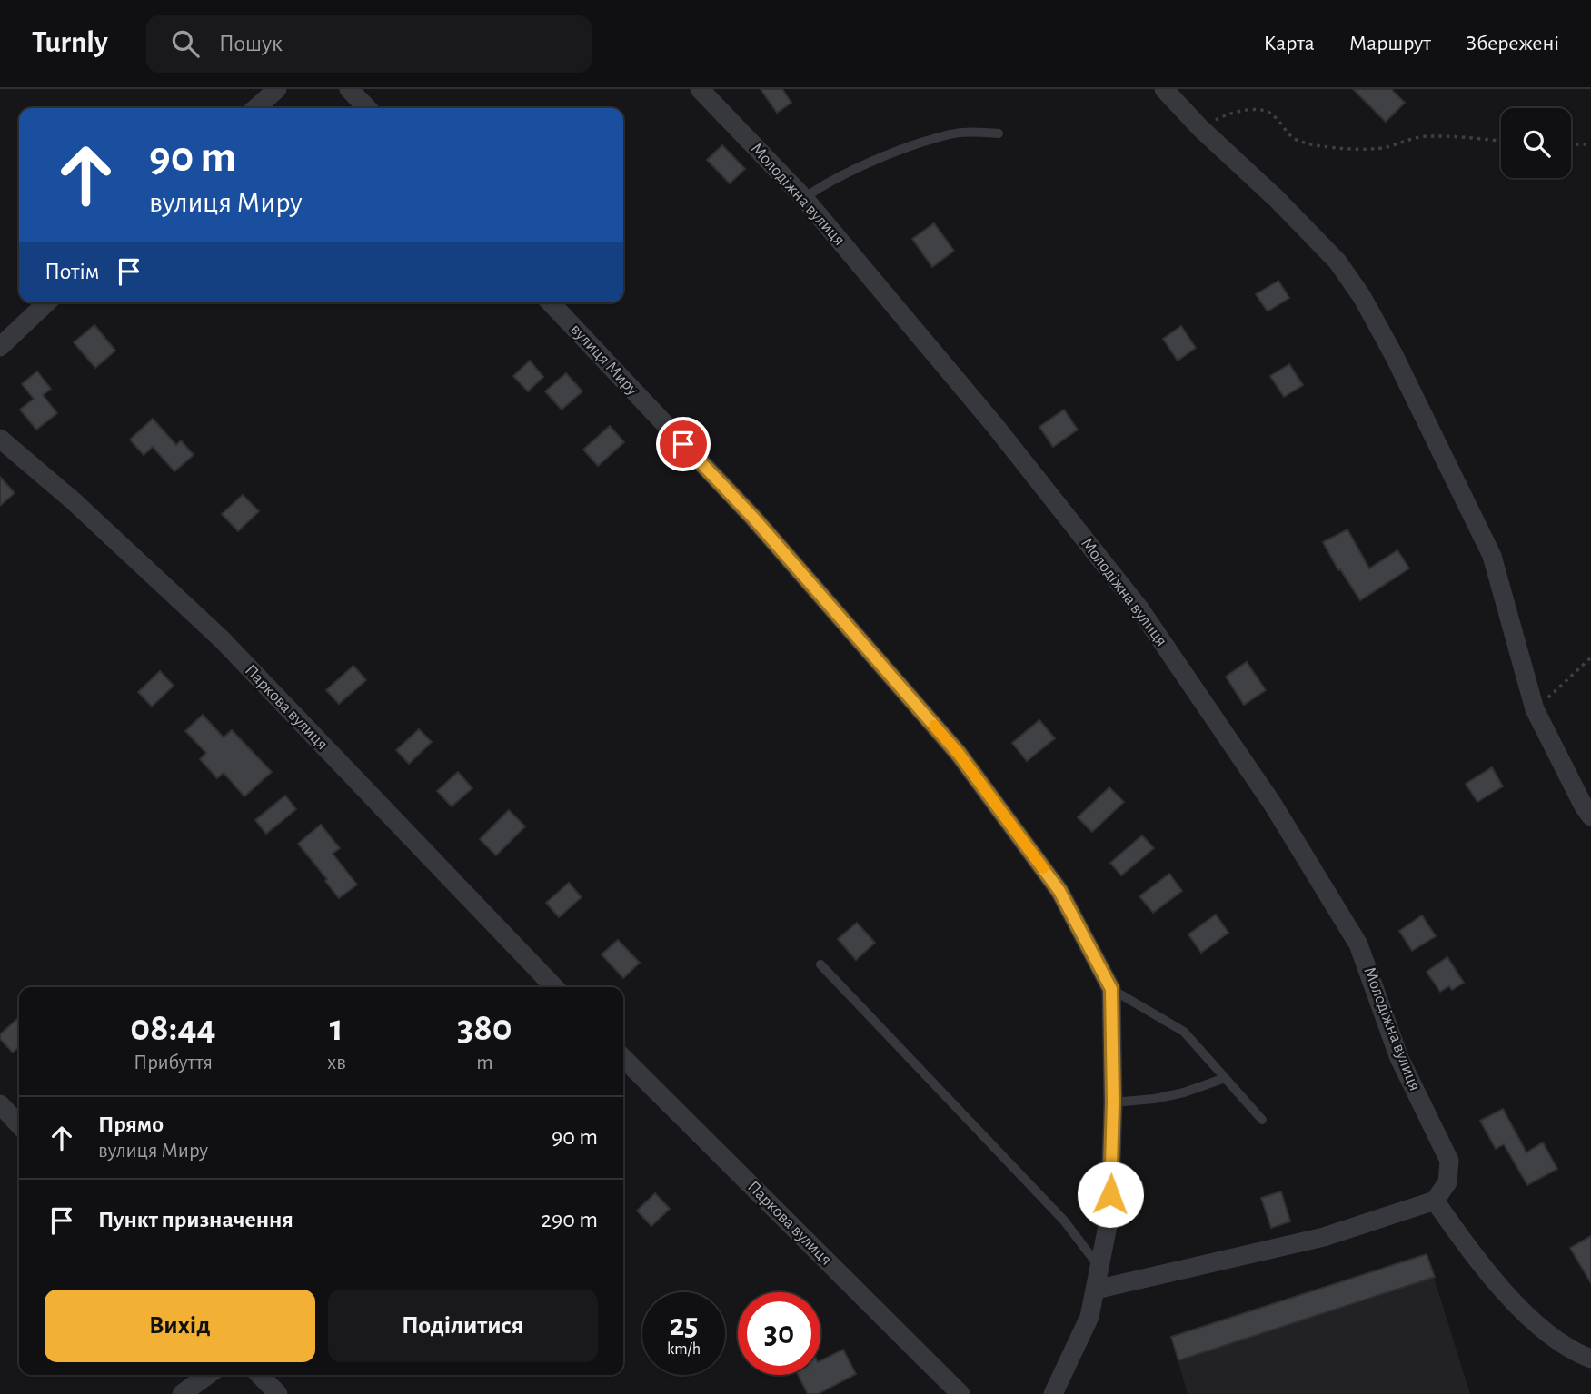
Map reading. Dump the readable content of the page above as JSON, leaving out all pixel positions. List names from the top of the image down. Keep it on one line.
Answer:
{"streets":{"street":["Молодіжна вулиця","вулиця Миру","Паркова вулиця"]},"page":{"header":"Turnly","search":"Пошук","nav":["Карта","Маршрут","Збережені"],"turn":["90 m","вулиця Миру"],"then":"Потім","eta":["08:44","Прибуття","1","хв","380","m"],"list":[{"name":"Прямо","note":"вулиця Миру","value":"90 m"},{"name":"Пункт призначення","value":"290 m"}],"buttons":["Вихід","Поділитися"],"speed":"25 km/h","limit":"30"}}
